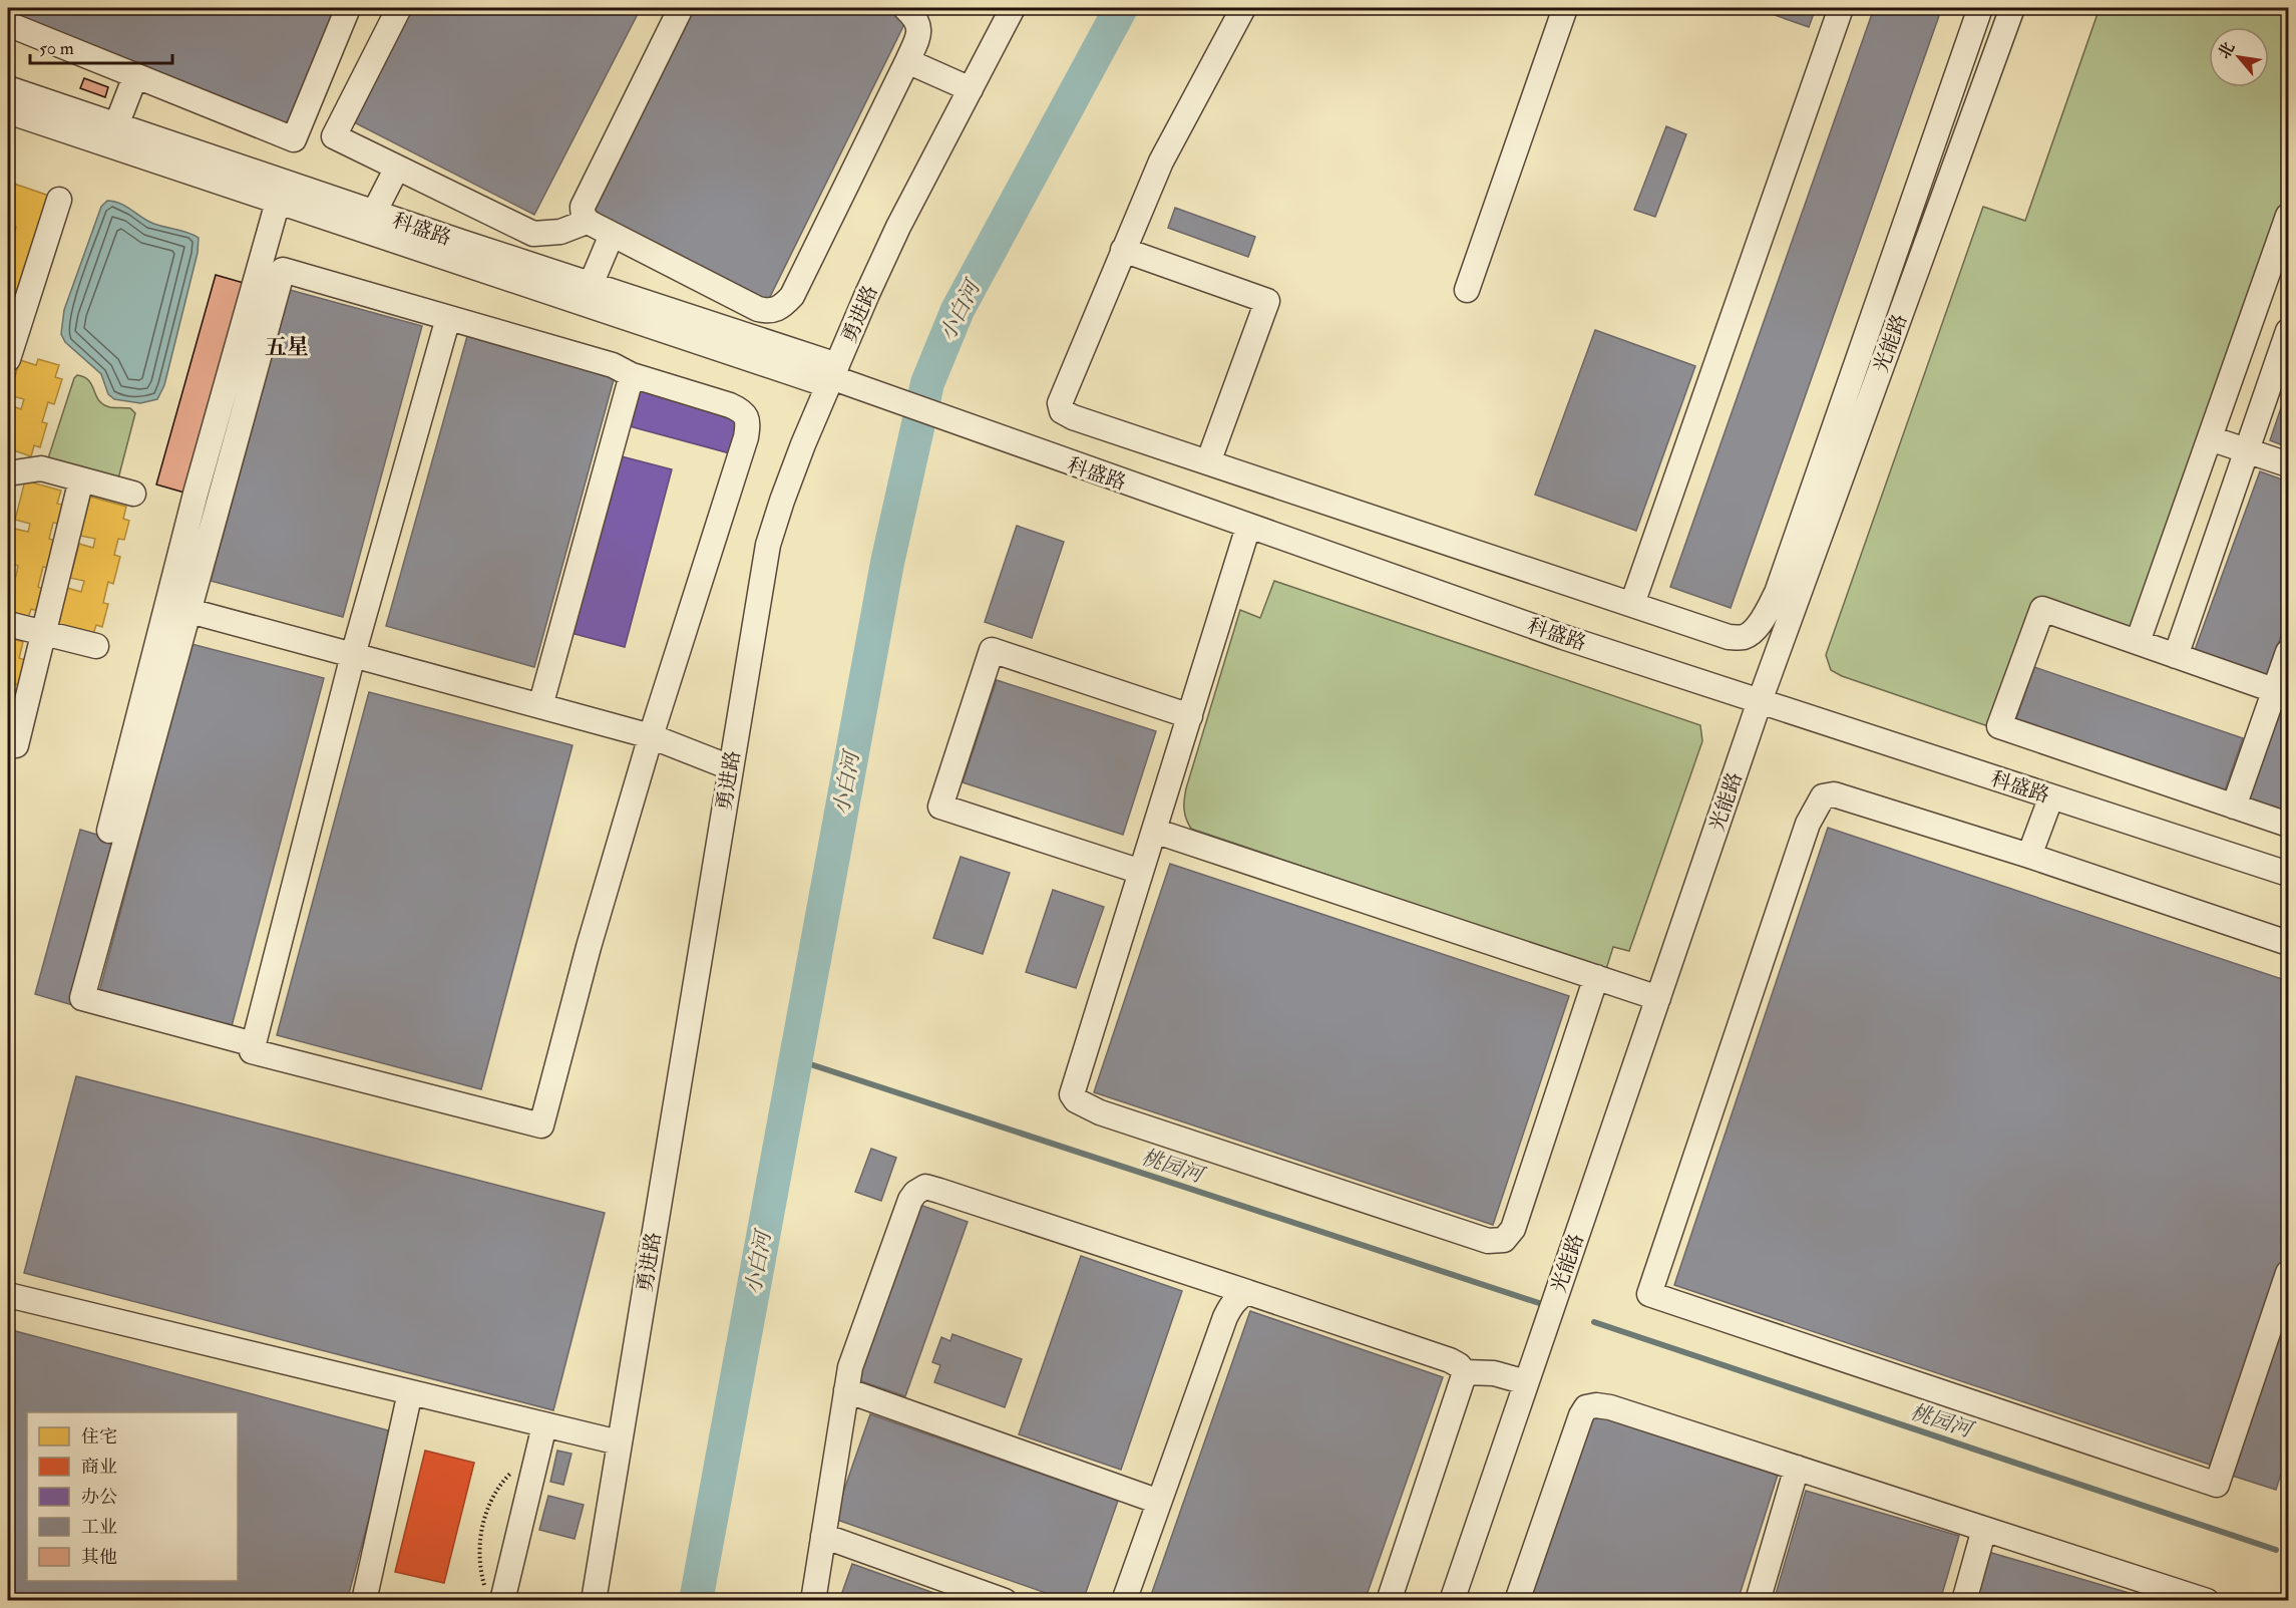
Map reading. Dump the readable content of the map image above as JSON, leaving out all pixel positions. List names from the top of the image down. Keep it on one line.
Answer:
{"streets":{"street":["科盛路","勇进路","光能路"]},"crossings":[["科盛路","勇进路"],["科盛路","光能路"]],"districts":["五星"],"water":["小白河","桃园河"],"legend":["住宅","商业","办公","工业","其他"],"scale_bar":"50 m","north":"top left"}
